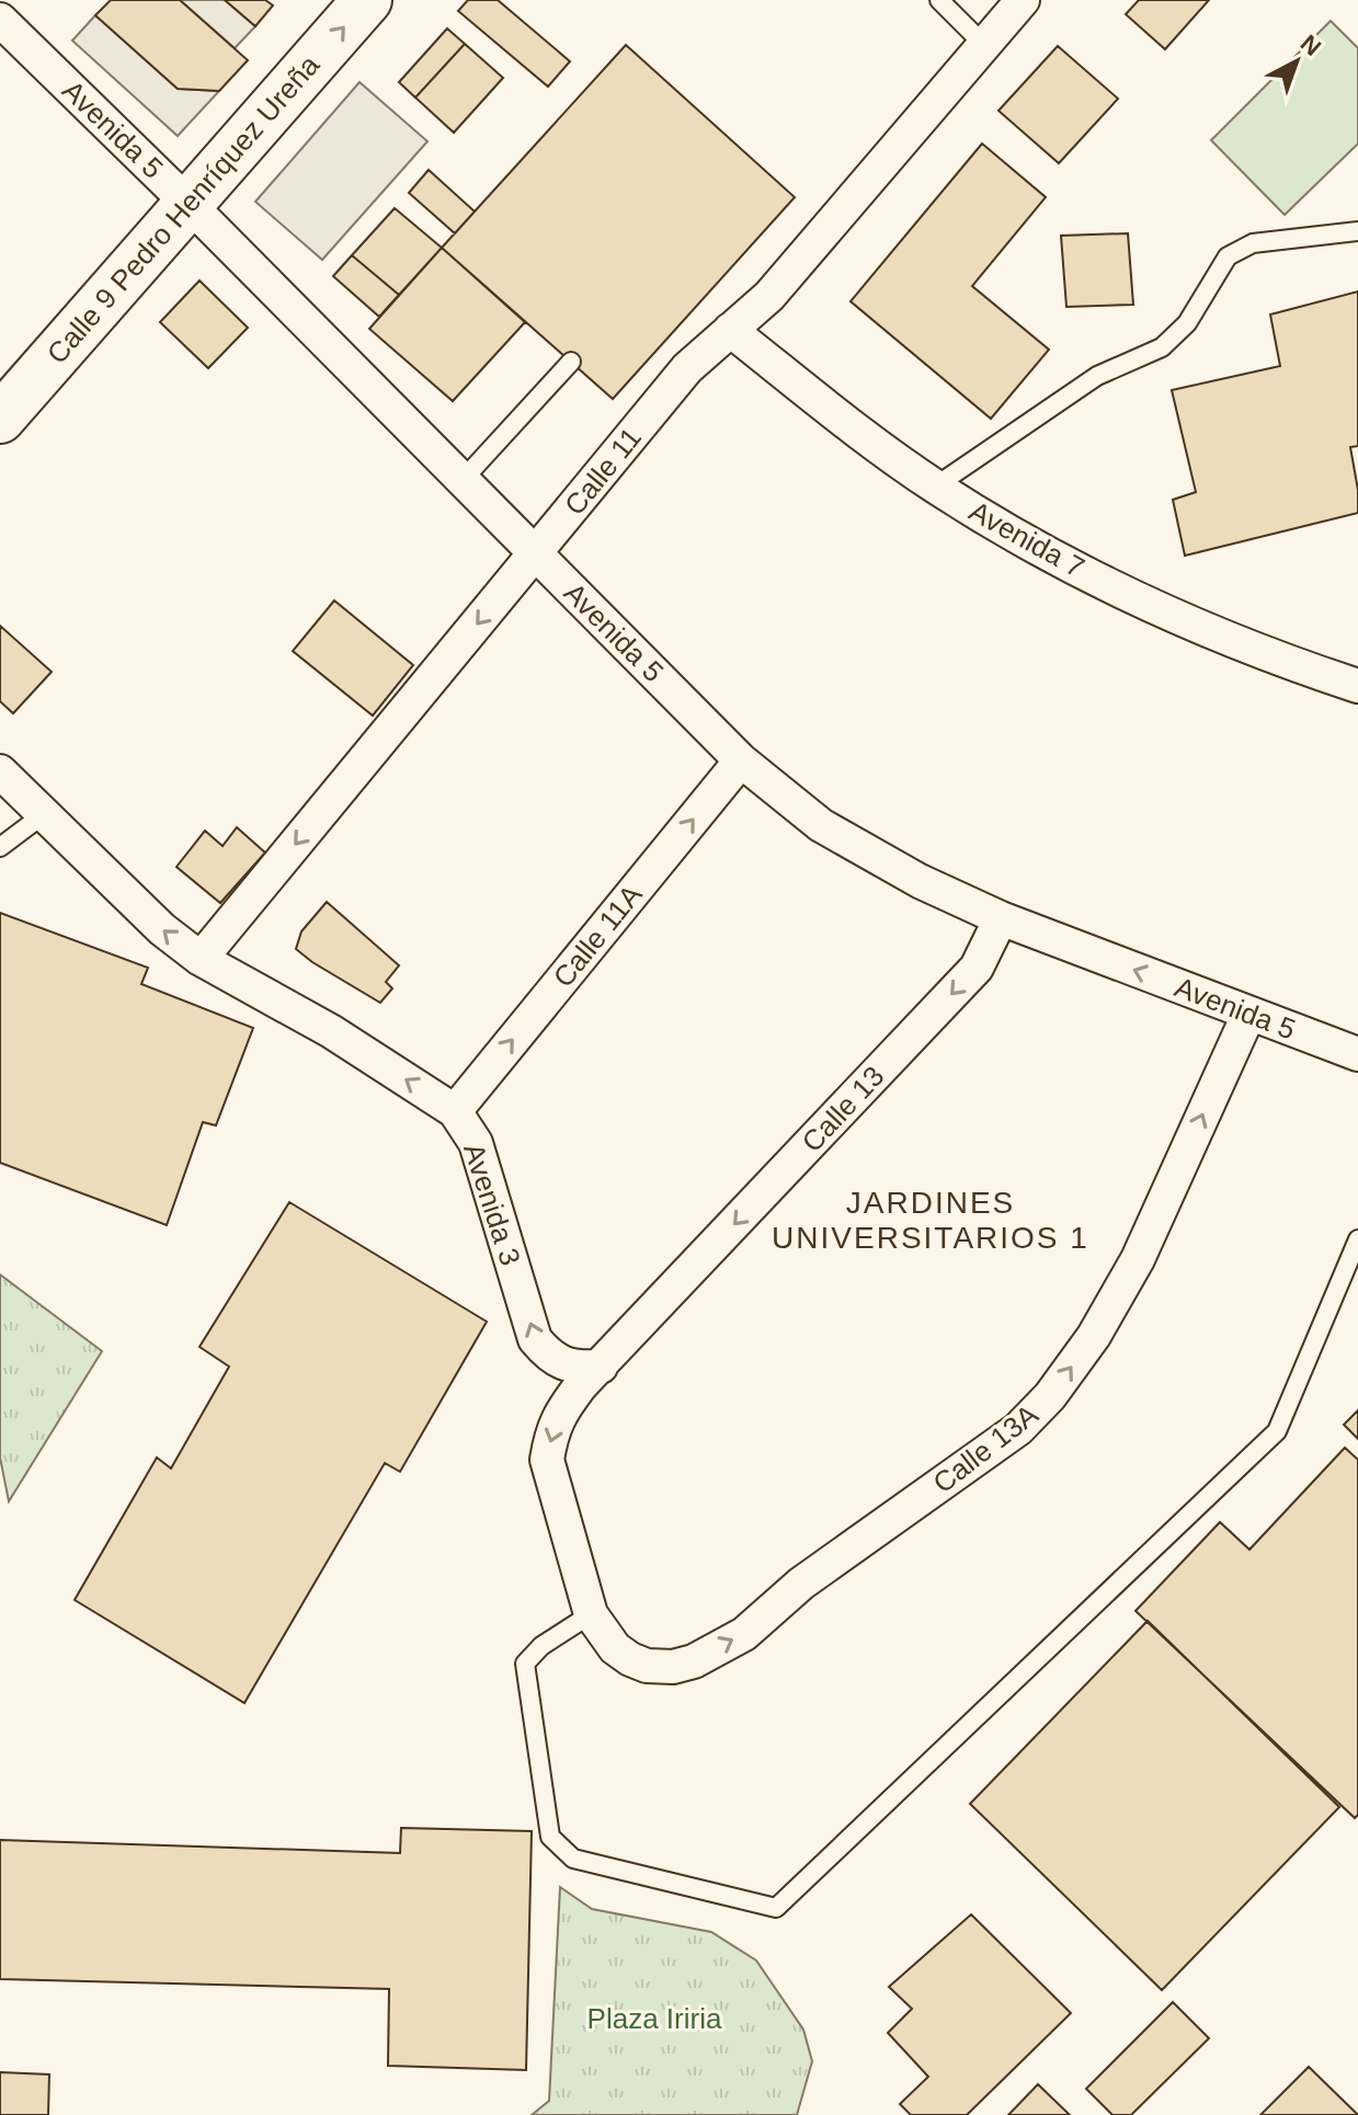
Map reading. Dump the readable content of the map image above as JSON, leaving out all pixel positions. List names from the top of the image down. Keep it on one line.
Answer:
{"streets":{"main road":["Calle 9 Pedro Henríquez Ureña"],"street":["Avenida 5","Calle 11","Avenida 7","Calle 11A","Calle 13","Avenida 3","Calle 13A"]},"crossings":[["Avenida 5","Calle 9 Pedro Henríquez Ureña"],["Avenida 5","Calle 11"],["Avenida 5","Calle 11A"],["Avenida 5","Calle 13"],["Avenida 5","Calle 13A"],["Calle 11","Avenida 7"],["Calle 11","Avenida 3"],["Calle 11A","Avenida 3"],["Calle 13","Avenida 3"]],"one_way":["Calle 9 Pedro Henríquez Ureña","Calle 11","Calle 11A","Calle 13","Avenida 3","Calle 13A"],"districts":["JARDINES UNIVERSITARIOS 1"],"parks":["Plaza Iriria"],"north":"top right"}
